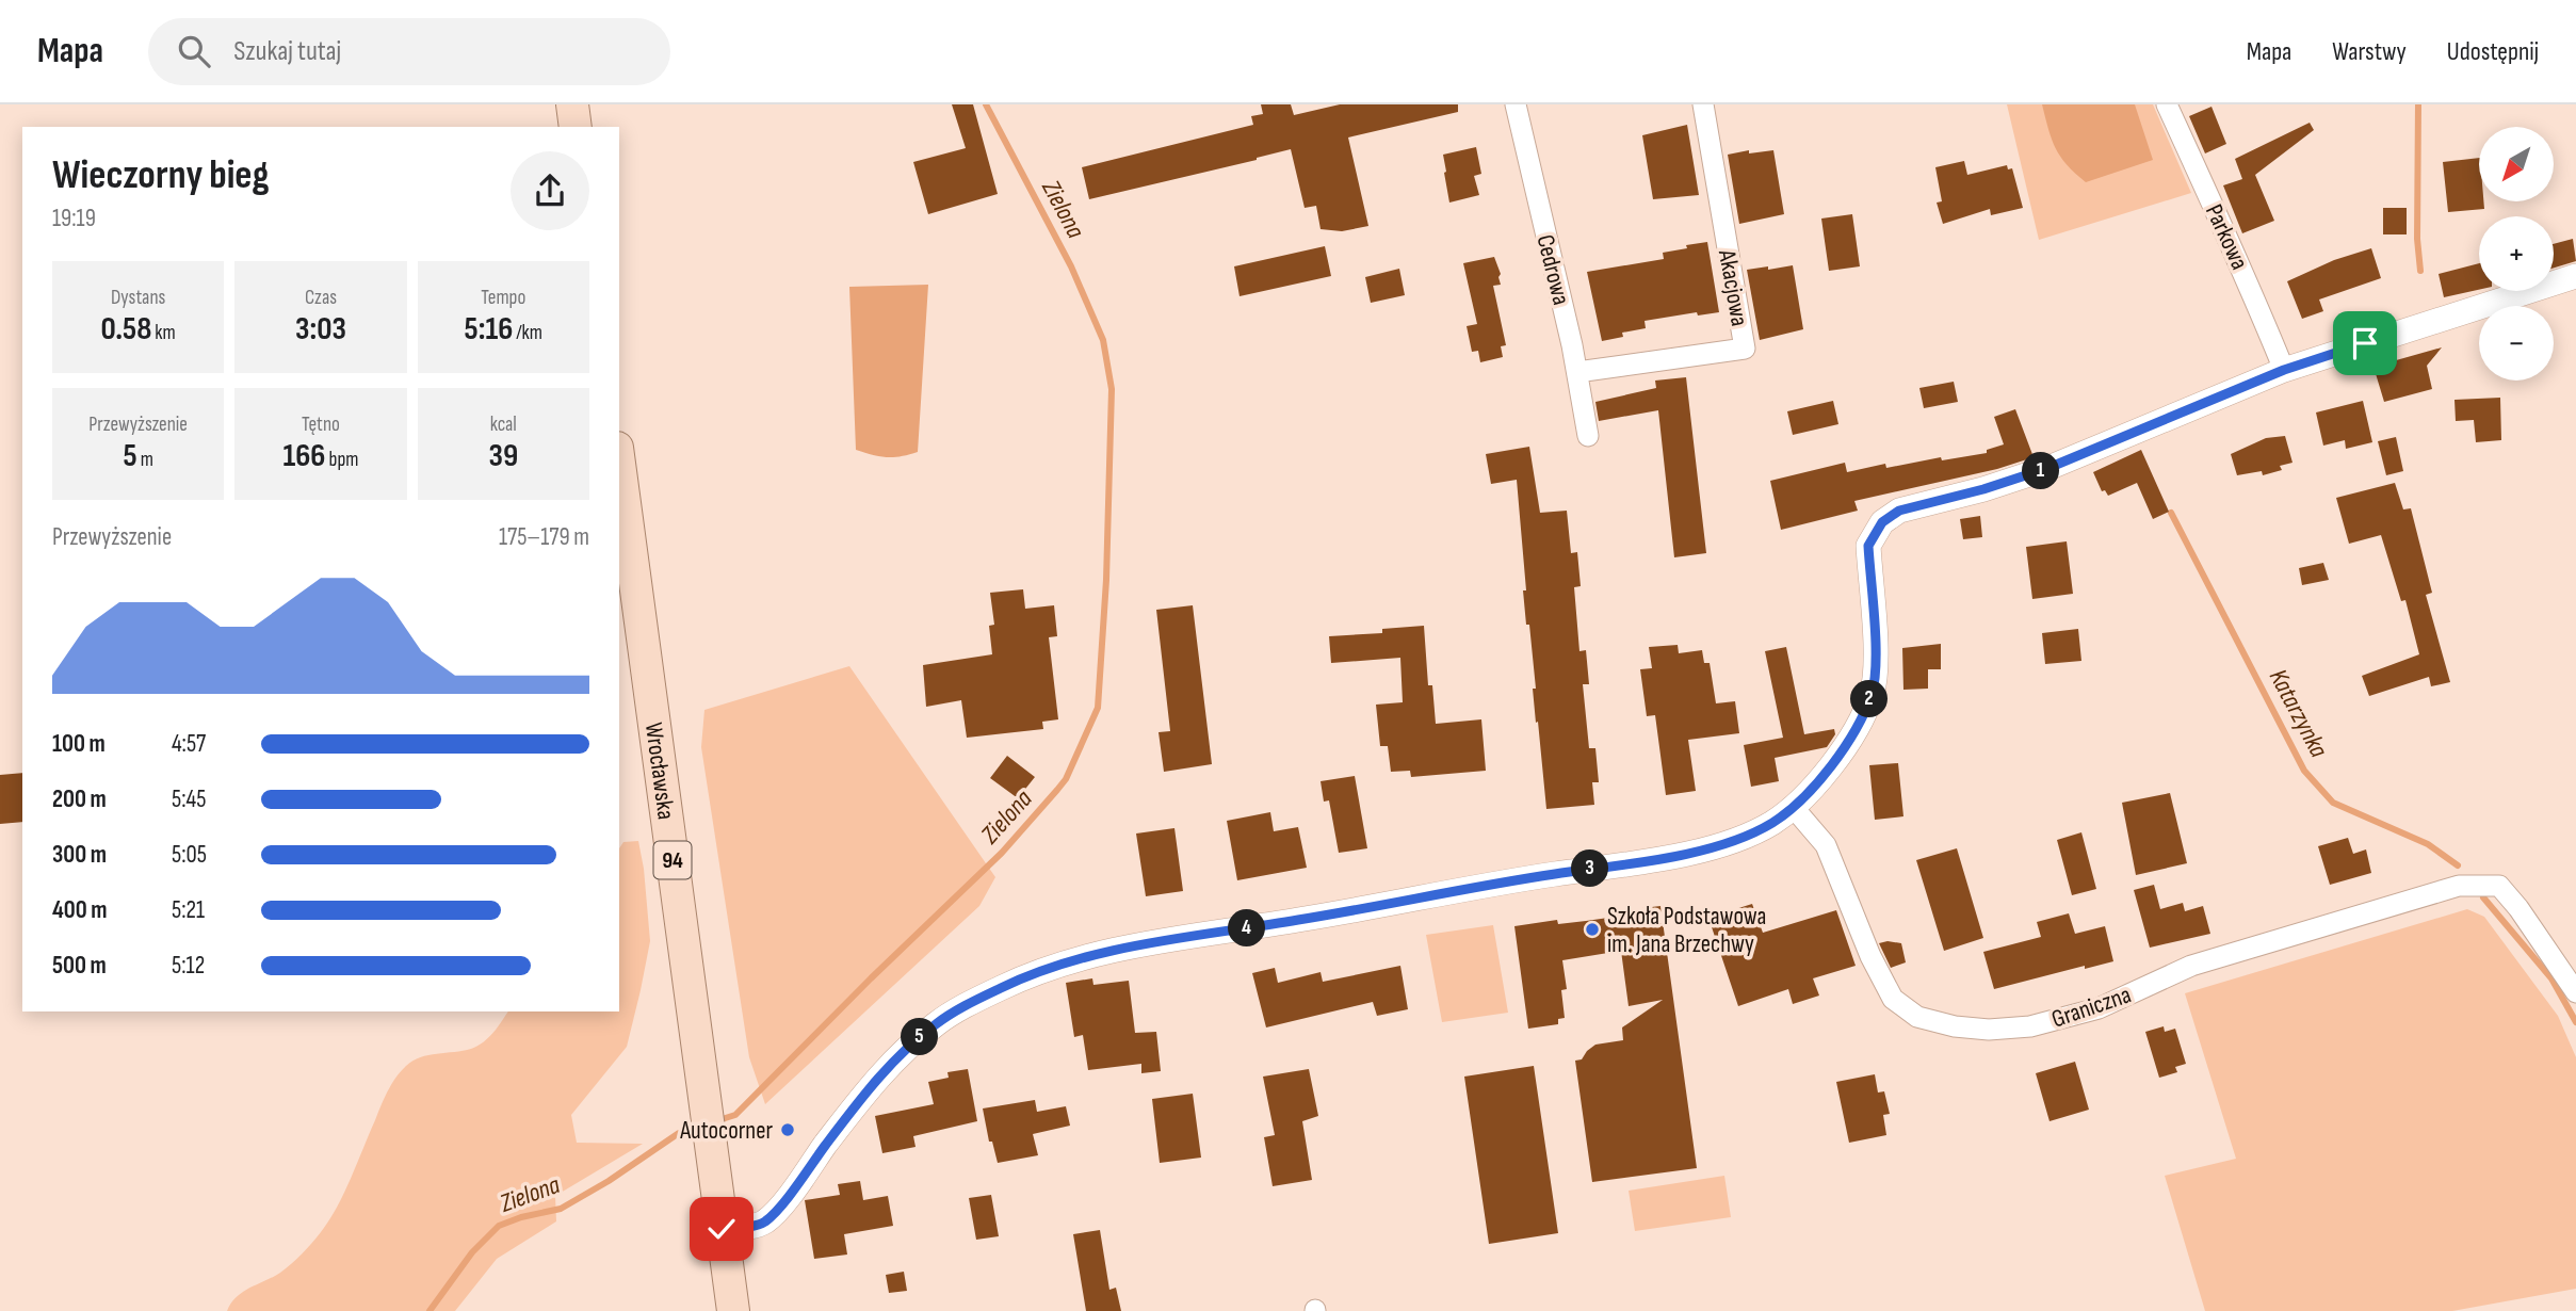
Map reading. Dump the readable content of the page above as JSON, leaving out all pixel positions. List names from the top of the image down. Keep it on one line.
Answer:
{"streets":{"main road":["Wrocławska","94"],"street":["Parkowa","Cedrowa","Akacjowa","Graniczna"]},"crossings":[["Cedrowa","Akacjowa"],["Wrocławska","94"]],"water":["Zielona","Katarzynka"],"places":["Szkoła Podstawowa im. Jana Brzechwy","Autocorner"],"north":"bottom left","page":{"header":"Mapa","search":"Szukaj tutaj","nav":["Mapa","Warstwy","Udostępnij"],"map_buttons":["+","−"],"heading":["Wieczorny bieg","19:19"],"stats":[["Dystans","0.58 km"],["Czas","3:03"],["Tempo","5:16 /km"],["Przewyższenie","5 m"],["Tętno","166 bpm"],["kcal","39"]],"pins":["1","2","3","4","5"],"chart":["Przewyższenie","175–179 m"],"list":[{"name":"100 m","note":"4:57"},{"name":"200 m","note":"5:45"},{"name":"300 m","note":"5:05"},{"name":"400 m","note":"5:21"},{"name":"500 m","note":"5:12"}]}}
